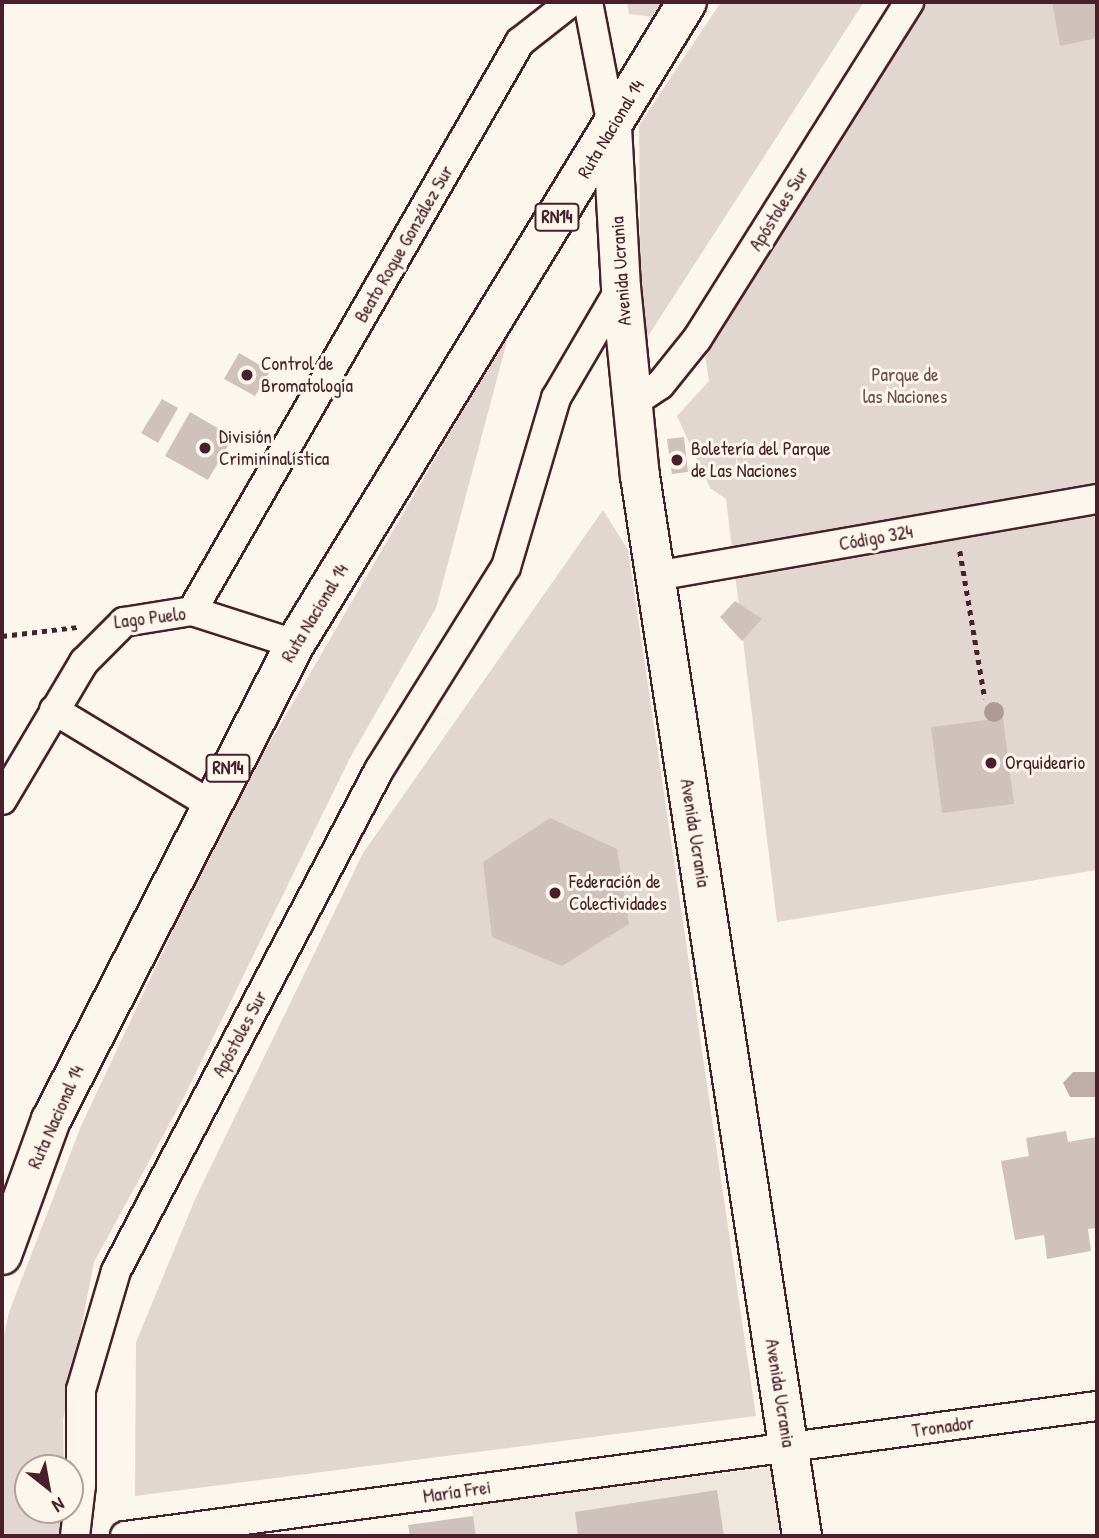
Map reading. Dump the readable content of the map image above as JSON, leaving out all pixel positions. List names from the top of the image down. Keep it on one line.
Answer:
{"streets":{"main road":["Ruta Nacional 14","RN14","Avenida Ucrania"],"street":["Apóstoles Sur","Beato Roque González Sur","Código 324","Lago Puelo","Tronador","María Frei"]},"crossings":[["Ruta Nacional 14","Avenida Ucrania"],["Ruta Nacional 14","Lago Puelo"],["Apóstoles Sur","Avenida Ucrania"],["Beato Roque González Sur","Lago Puelo"],["Avenida Ucrania","Código 324"],["Avenida Ucrania","Tronador"],["Avenida Ucrania","María Frei"],["Tronador","María Frei"]],"parks":["Parque de las Naciones"],"places":["Control de Bromatología","División Crimininalística","Boletería del Parque de Las Naciones","Orquideario","Federación de Colectividades"],"north":"bottom right"}
